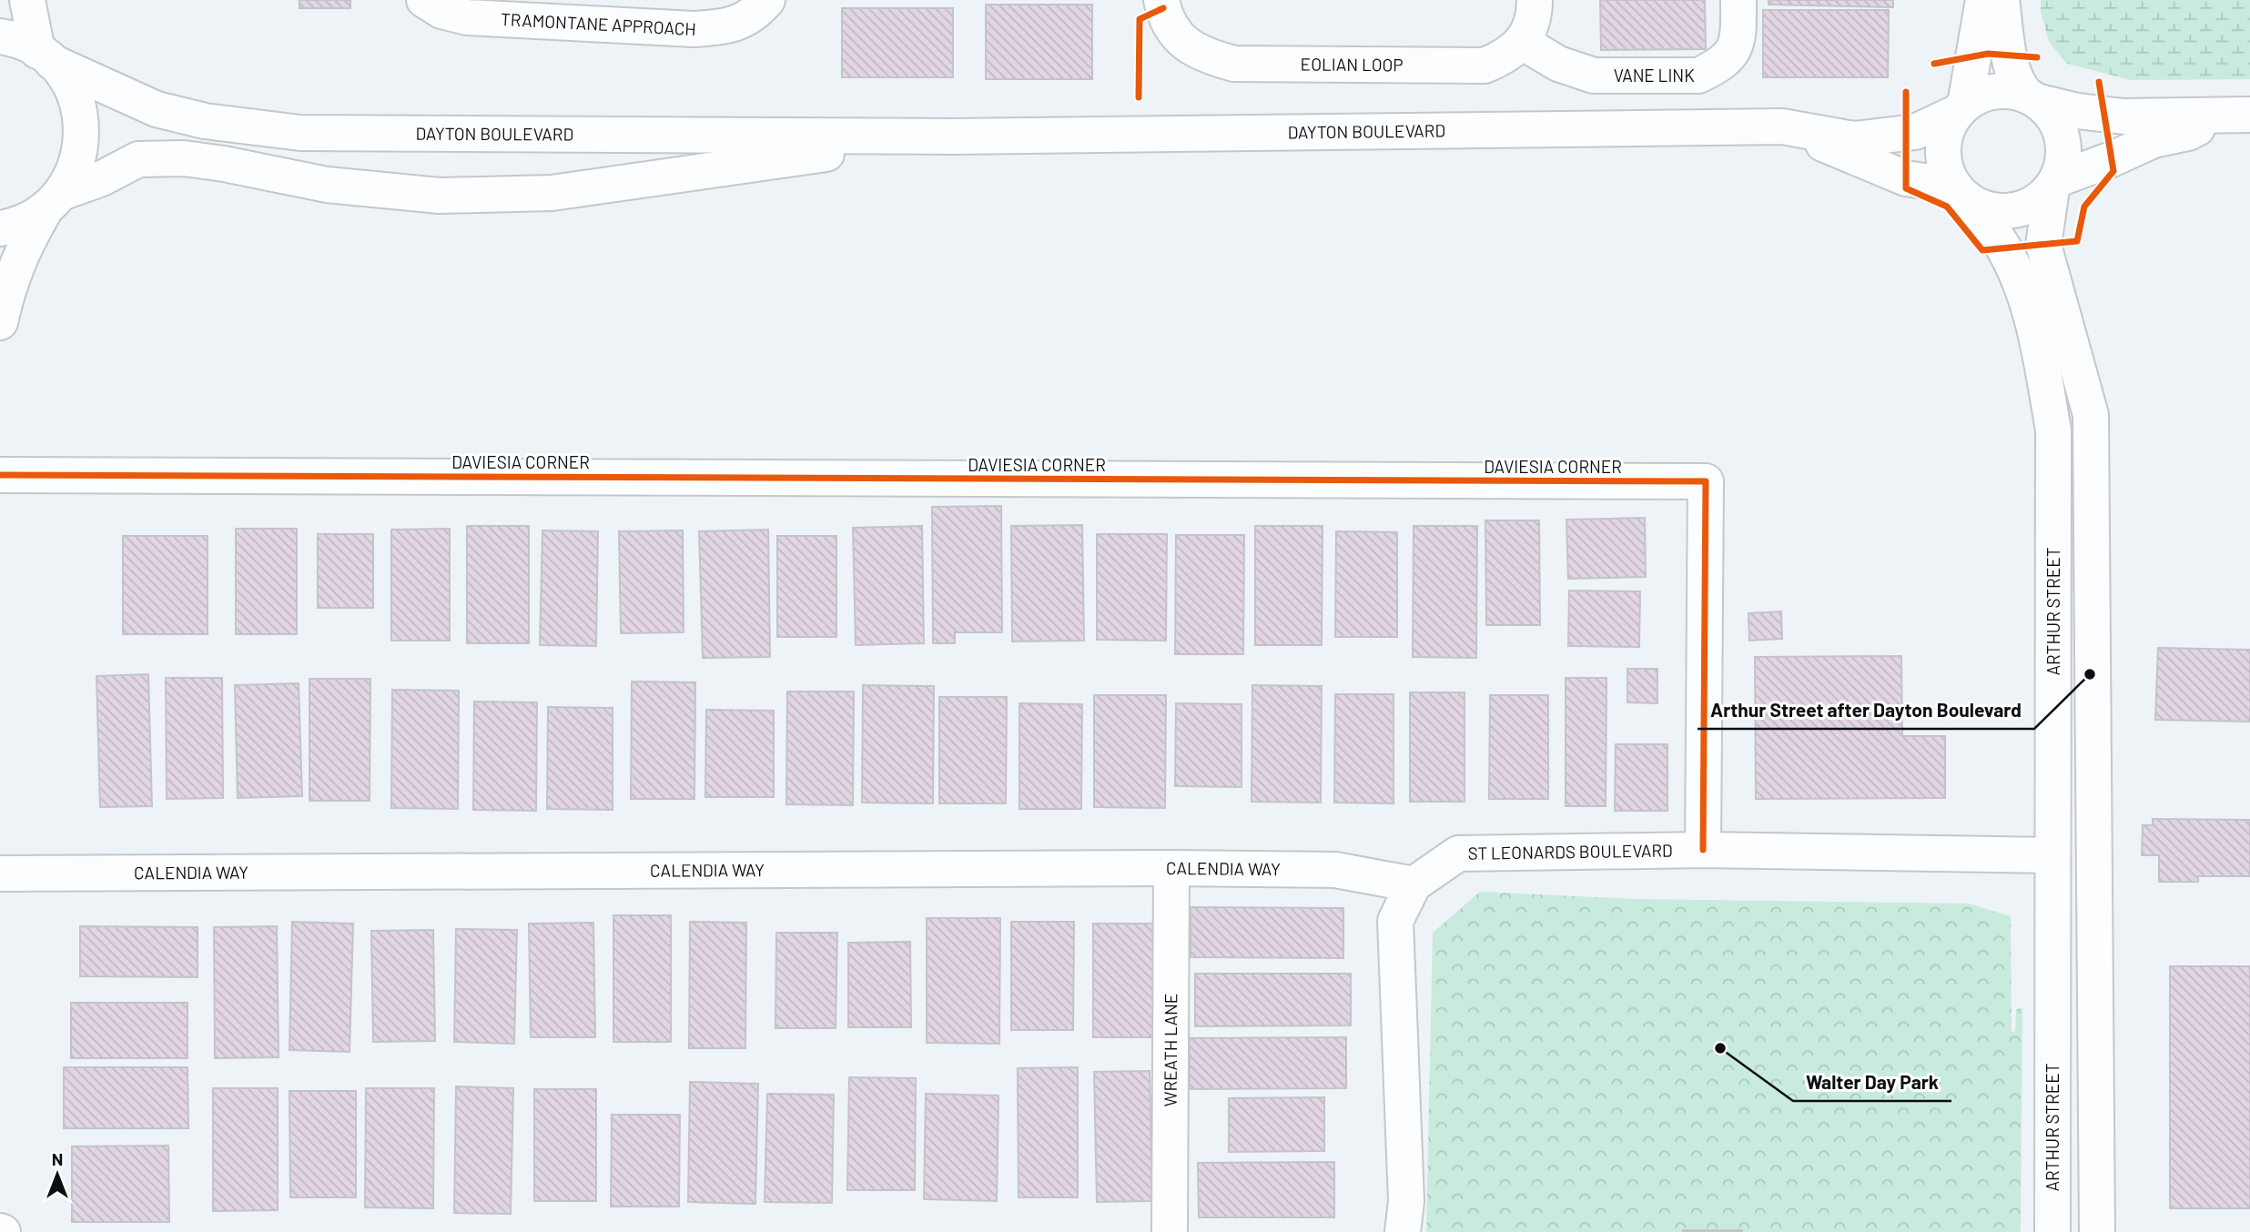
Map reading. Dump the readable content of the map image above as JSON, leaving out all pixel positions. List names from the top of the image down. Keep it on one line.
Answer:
{"streets":{"street":["TRAMONTANE APPROACH","EOLIAN LOOP","VANE LINK","DAYTON BOULEVARD","DAVIESIA CORNER","ARTHUR STREET","ST LEONARDS BOULEVARD","CALENDIA WAY","WREATH LANE"]},"crossings":[["EOLIAN LOOP","VANE LINK"],["DAYTON BOULEVARD","ARTHUR STREET"],["DAVIESIA CORNER","ST LEONARDS BOULEVARD"],["ARTHUR STREET","ST LEONARDS BOULEVARD"],["ST LEONARDS BOULEVARD","CALENDIA WAY"],["CALENDIA WAY","WREATH LANE"]],"places":["Arthur Street after Dayton Boulevard","Walter Day Park"],"north":"top"}
